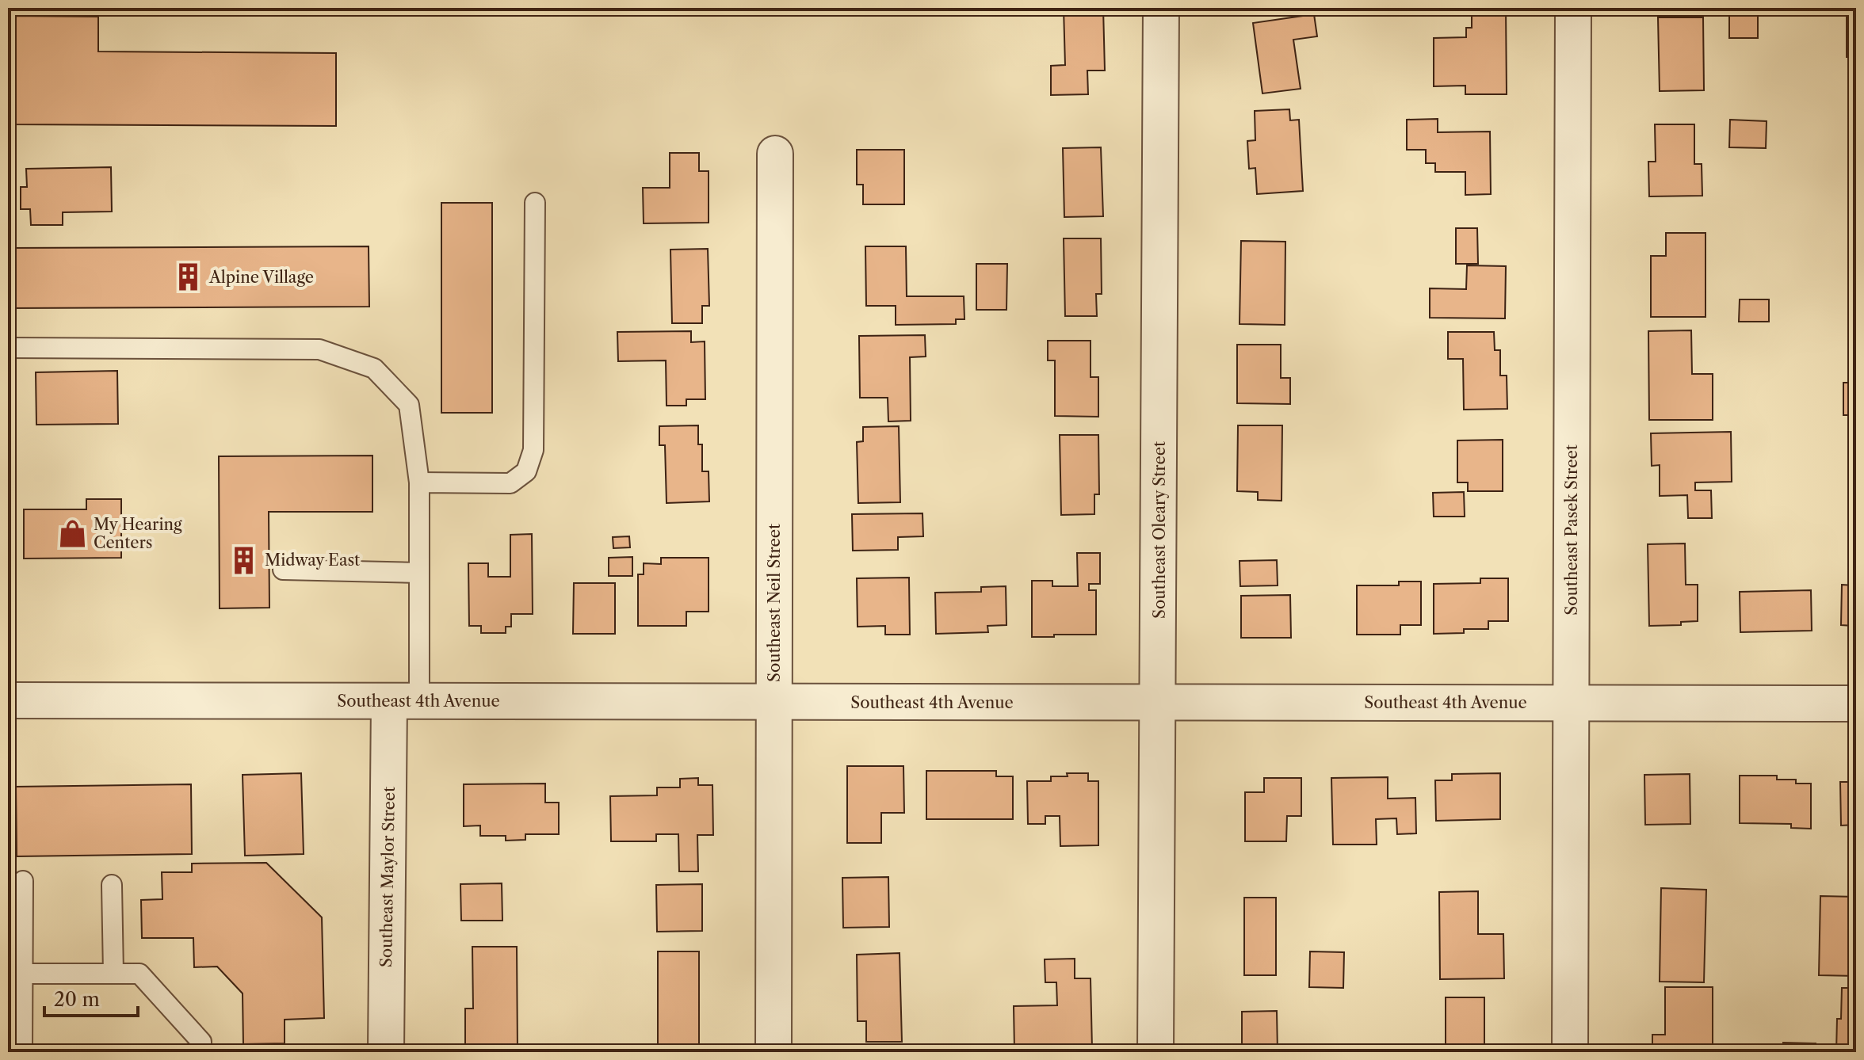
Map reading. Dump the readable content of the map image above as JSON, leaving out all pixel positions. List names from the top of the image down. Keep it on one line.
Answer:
{"streets":{"street":["Southeast Oleary Street","Southeast Pasek Street","Southeast Neil Street","Southeast 4th Avenue","Southeast Maylor Street"]},"crossings":[["Southeast Oleary Street","Southeast 4th Avenue"],["Southeast Pasek Street","Southeast 4th Avenue"],["Southeast Neil Street","Southeast 4th Avenue"],["Southeast 4th Avenue","Southeast Maylor Street"]],"places":{"building":["Alpine Village","Midway East"],"shop":["My Hearing Centers"]},"scale_bar":"20 m"}
